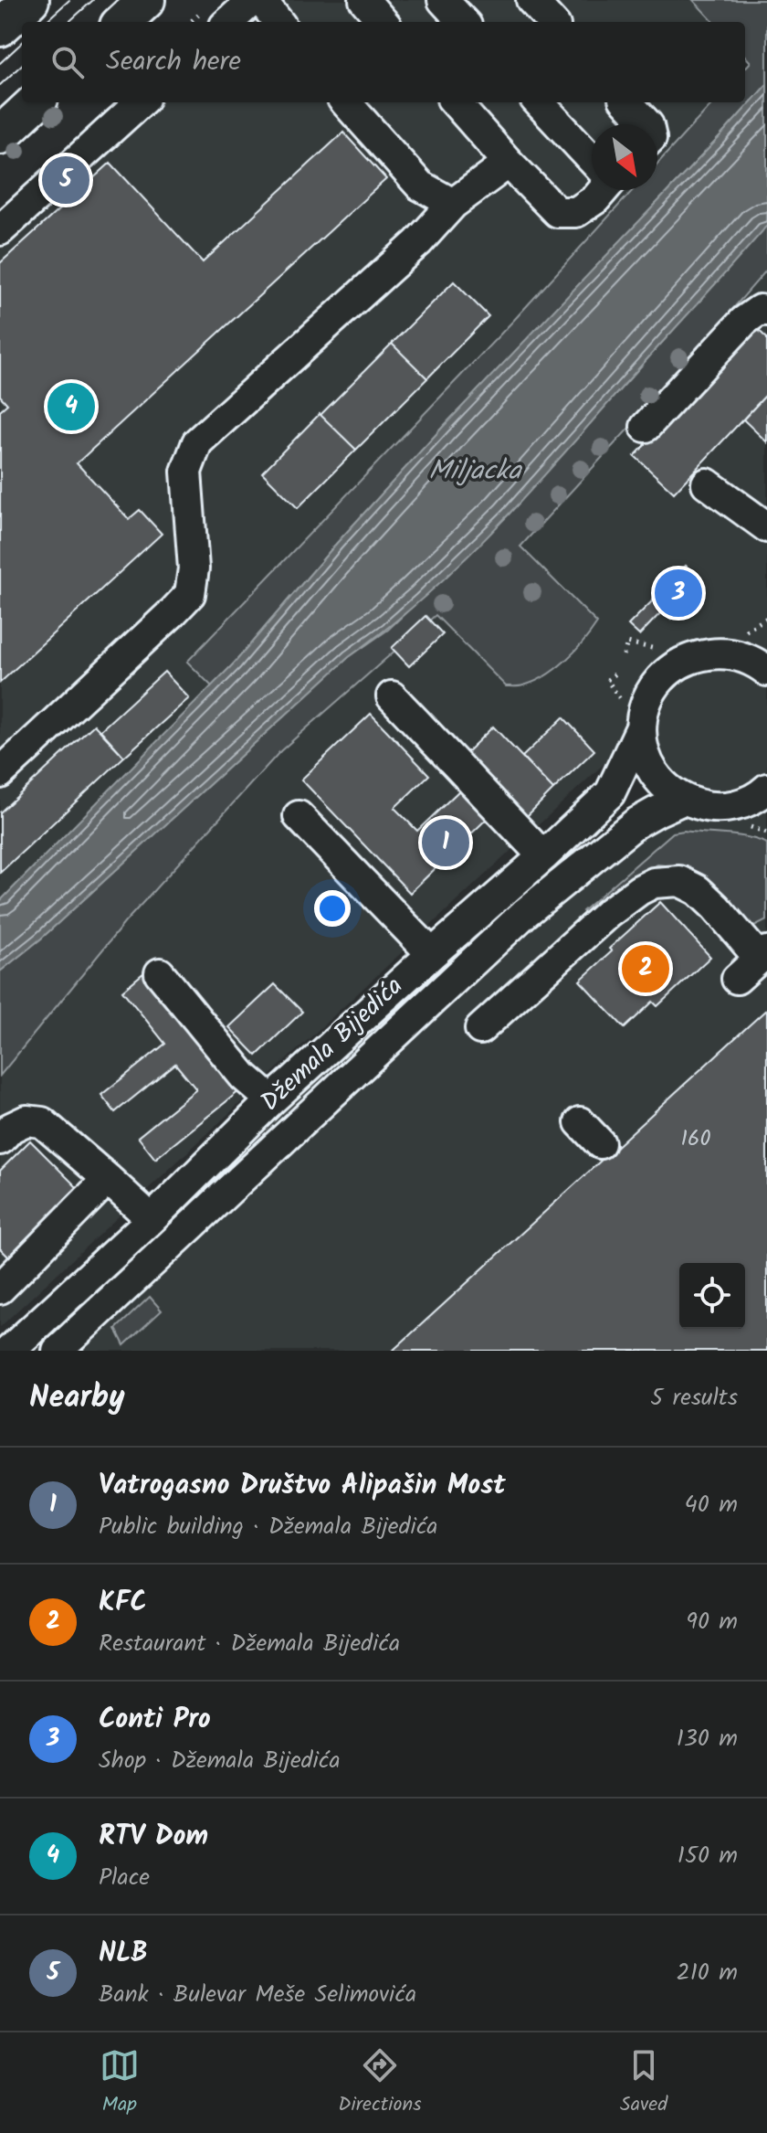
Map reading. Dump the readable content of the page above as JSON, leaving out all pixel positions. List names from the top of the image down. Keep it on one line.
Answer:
{"streets":{"street":["Džemala Bijedića"]},"water":["Miljacka"],"house_numbers":["160"],"north":"bottom right","page":{"search":"Search here","pins":["5","4","3","1","2"],"heading":["Nearby","5 results"],"list":[{"mark":"1","name":"Vatrogasno Društvo Alipašin Most","note":"Public building · Džemala Bijedića","value":"40 m"},{"mark":"2","name":"KFC","note":"Restaurant · Džemala Bijedića","value":"90 m"},{"mark":"3","name":"Conti Pro","note":"Shop · Džemala Bijedića","value":"130 m"},{"mark":"4","name":"RTV Dom","note":"Place","value":"150 m"},{"mark":"5","name":"NLB","note":"Bank · Bulevar Meše Selimovića","value":"210 m"}],"nav":["Map","Directions","Saved"]}}
